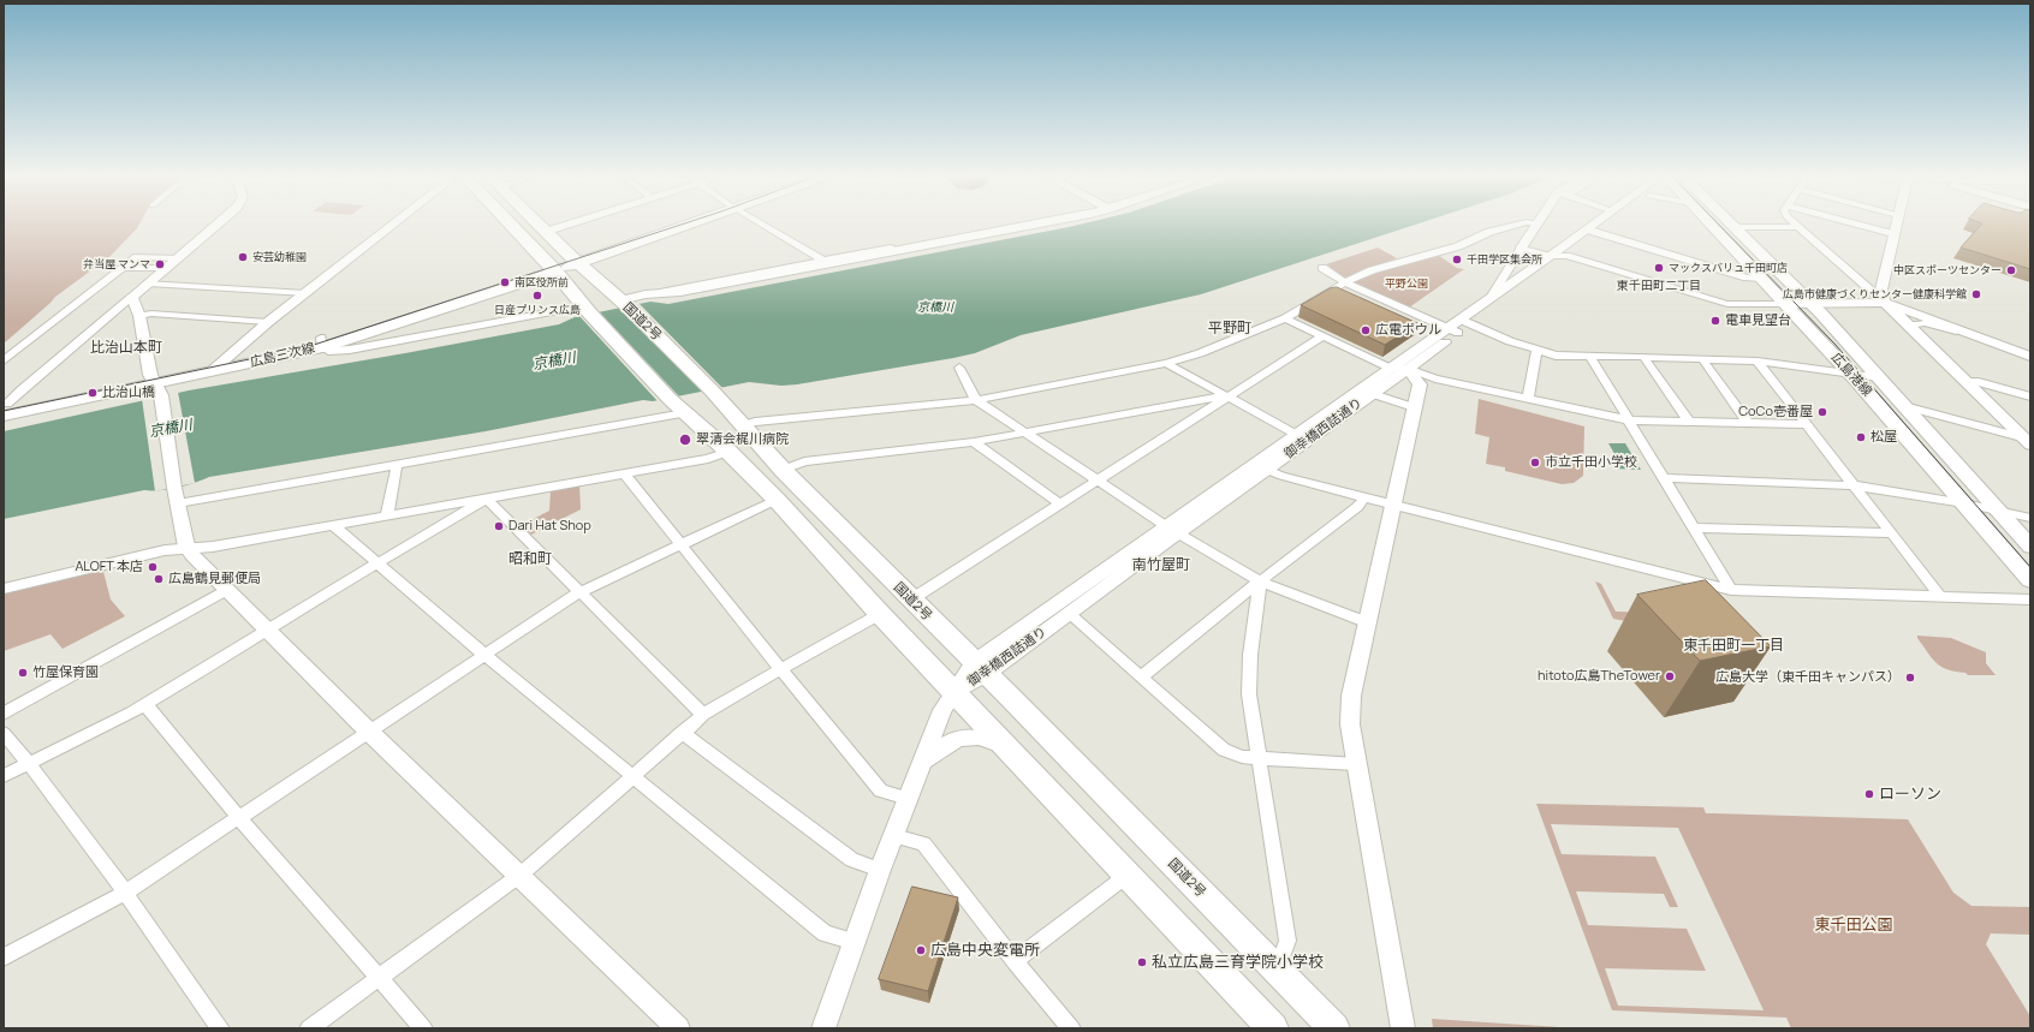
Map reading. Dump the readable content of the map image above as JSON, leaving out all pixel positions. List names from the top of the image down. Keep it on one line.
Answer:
{"streets":{"highway":["国道2号"],"main road":["広島三次線","広島港線"],"street":["御幸橋西詰通り"]},"crossings":[["国道2号","御幸橋西詰通り"]],"districts":["東千田町二丁目","平野町","比治山本町","昭和町","南竹屋町","東千田町一丁目"],"water":["京橋川"],"parks":["平野公園","東千田公園"],"places":["安芸幼稚園","千田学区集会所","弁当屋 マンマ","マックスバリュ千田町店","中区スポーツセンター","南区役所前","広島市健康づくりセンター健康科学館","日産プリンス広島","電車見望台","広電ボウル","比治山橋","CoCo壱番屋","松屋","翠清会梶川病院","市立千田小学校","Dari Hat Shop","ALOFT 本店","広島鶴見郵便局","竹屋保育園","hitoto広島TheTower","広島大学（東千田キャンパス）","ローソン","広島中央変電所","私立広島三育学院小学校"]}
